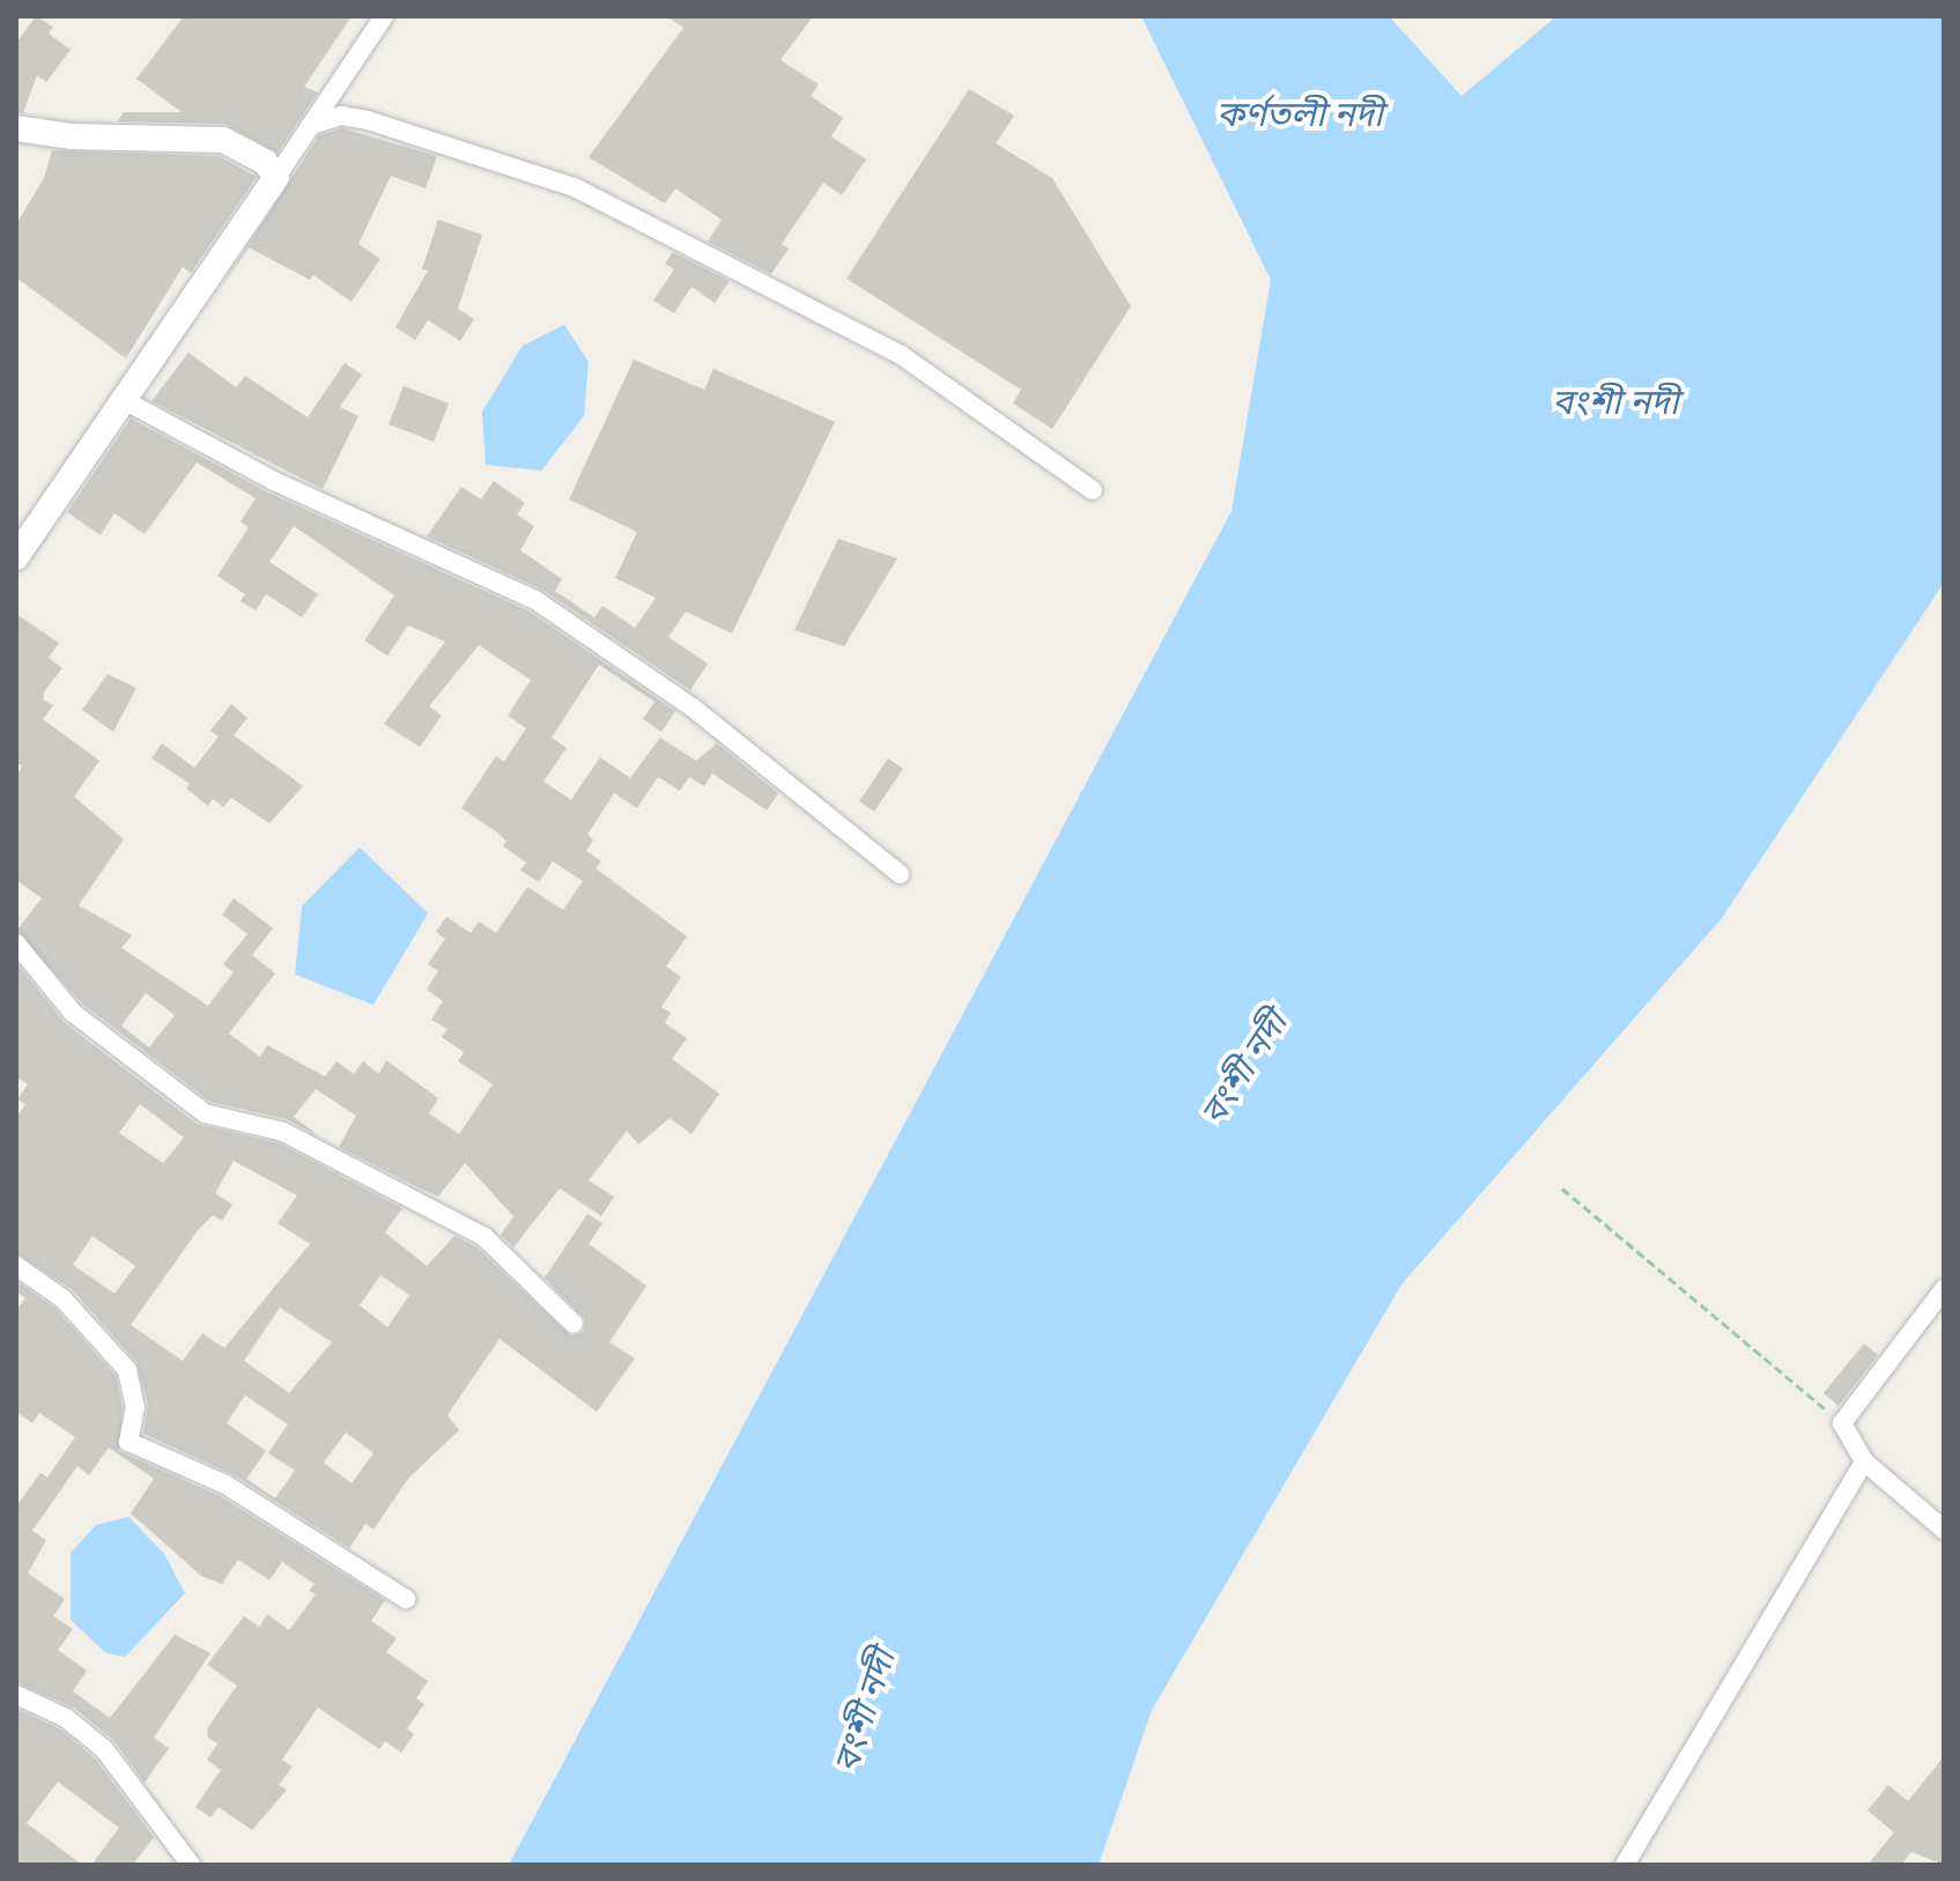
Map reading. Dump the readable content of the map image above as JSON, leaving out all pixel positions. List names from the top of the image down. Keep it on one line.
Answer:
{"water":["কর্ণতলী নদী","বংশী নদী"]}
